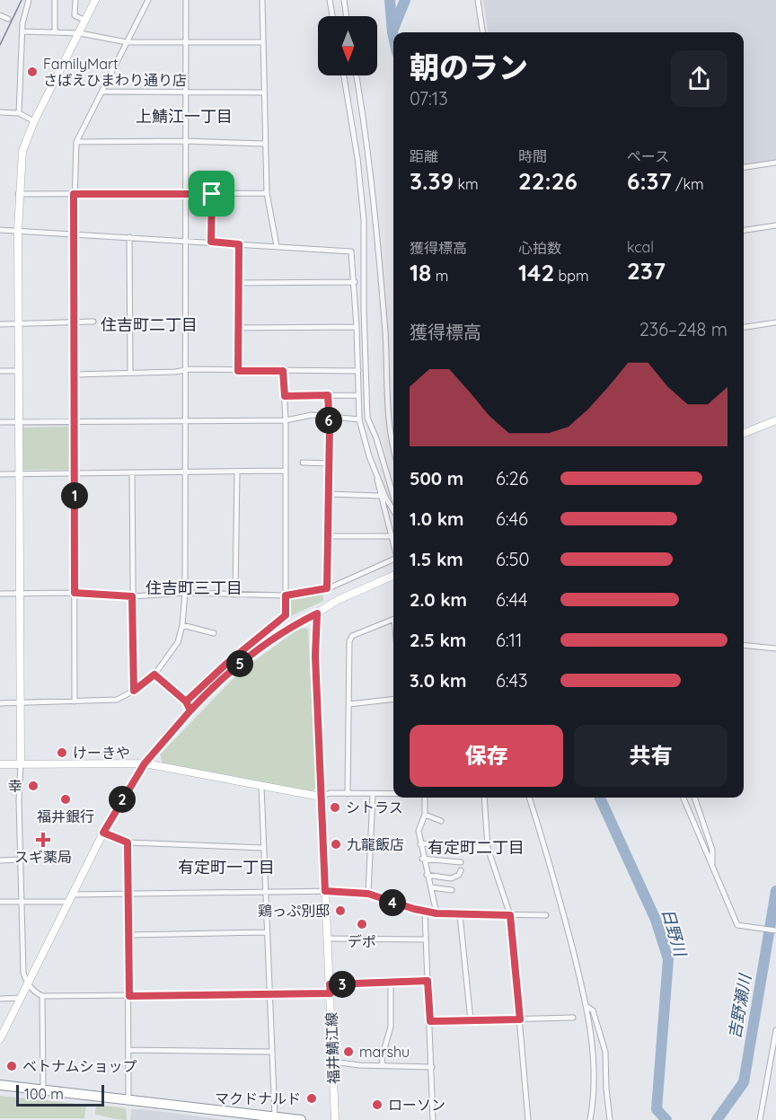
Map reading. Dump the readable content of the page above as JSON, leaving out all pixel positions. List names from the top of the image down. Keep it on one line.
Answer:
{"streets":{"street":["福井鯖江線"]},"districts":["上鯖江一丁目","住吉町二丁目","住吉町三丁目","有定町二丁目","有定町一丁目"],"water":["日野川","吉野瀬川"],"places":{"other":["FamilyMart さばえひまわり通り店","けーきや","幸","福井銀行","シトラス","九龍飯店","鶏っぷ別邸","デポ","marshu","ベトナムショップ","マクドナルド","ローソン"],"health":["スギ薬局"]},"scale_bar":"100 m","north":"bottom","page":{"heading":["朝のラン","07:13"],"stats":[["距離","3.39 km"],["時間","22:26"],["ペース","6:37 /km"],["獲得標高","18 m"],["心拍数","142 bpm"],["kcal","237"]],"chart":["獲得標高","236–248 m"],"pins":["6","1","5","2","4","3"],"list":[{"name":"500 m","note":"6:26"},{"name":"1.0 km","note":"6:46"},{"name":"1.5 km","note":"6:50"},{"name":"2.0 km","note":"6:44"},{"name":"2.5 km","note":"6:11"},{"name":"3.0 km","note":"6:43"}],"buttons":["保存","共有"],"scale":"100 m"}}
